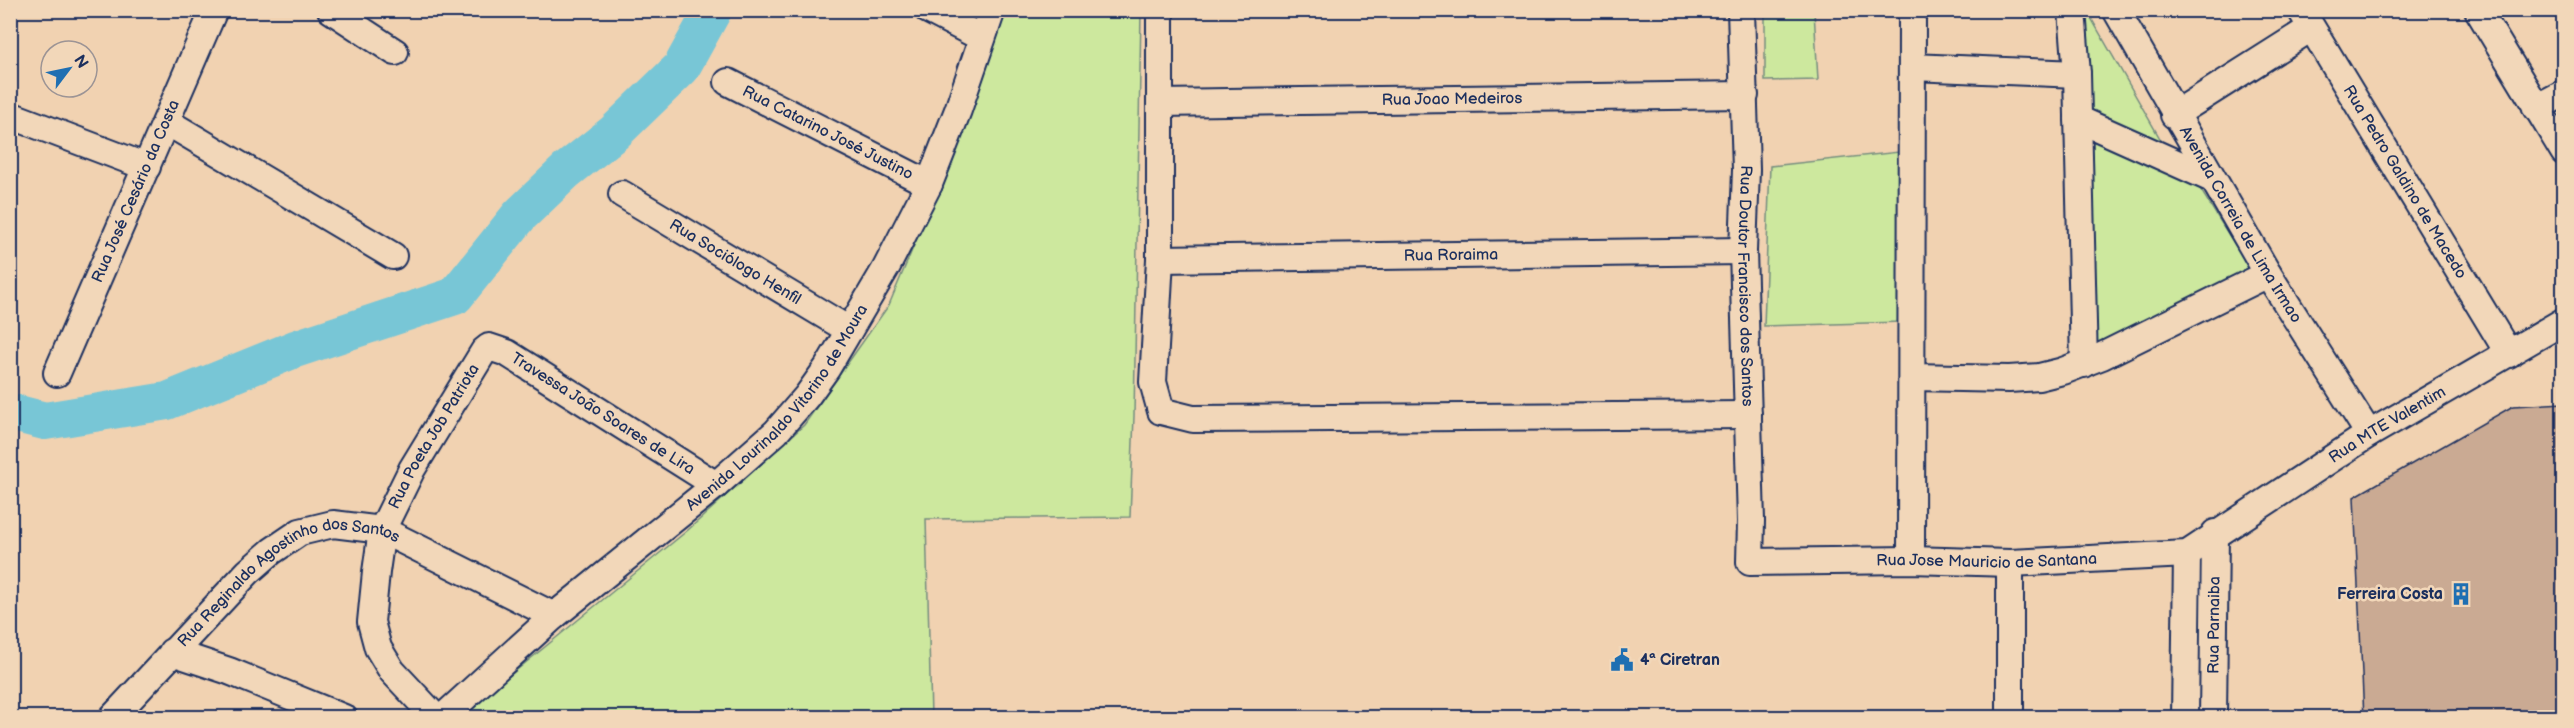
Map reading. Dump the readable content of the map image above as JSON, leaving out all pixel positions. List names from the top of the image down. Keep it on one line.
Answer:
{"streets":{"street":["Rua Joao Medeiros","Rua Catarino José Justino","Rua Pedro Galdino de Macedo","Rua José Cesário da Costa","Avenida Correia de Lima Irmao","Rua Roraima","Rua Sociólogo Henfil","Rua Doutor Francisco dos Santos","Avenida Lourinaldo Vitorino de Moura","Travessa João Soares de Lira","Rua MTE Valentim","Rua Poeta Job Patriota","Rua Jose Mauricio de Santana","Rua Reginaldo Agostinho dos Santos","Rua Parnaiba"]},"crossings":[["Rua Joao Medeiros","Rua Doutor Francisco dos Santos"],["Rua Catarino José Justino","Avenida Lourinaldo Vitorino de Moura"],["Rua Pedro Galdino de Macedo","Rua MTE Valentim"],["Avenida Correia de Lima Irmao","Rua MTE Valentim"],["Rua Roraima","Rua Doutor Francisco dos Santos"],["Rua Sociólogo Henfil","Avenida Lourinaldo Vitorino de Moura"],["Rua Doutor Francisco dos Santos","Rua Jose Mauricio de Santana"],["Avenida Lourinaldo Vitorino de Moura","Travessa João Soares de Lira"],["Avenida Lourinaldo Vitorino de Moura","Rua Reginaldo Agostinho dos Santos"],["Travessa João Soares de Lira","Rua Poeta Job Patriota"],["Rua MTE Valentim","Rua Parnaiba"],["Rua Poeta Job Patriota","Rua Reginaldo Agostinho dos Santos"],["Rua Jose Mauricio de Santana","Rua Parnaiba"]],"places":{"building":["Ferreira Costa"],"public building":["4ª Ciretran"]},"north":"top right"}
